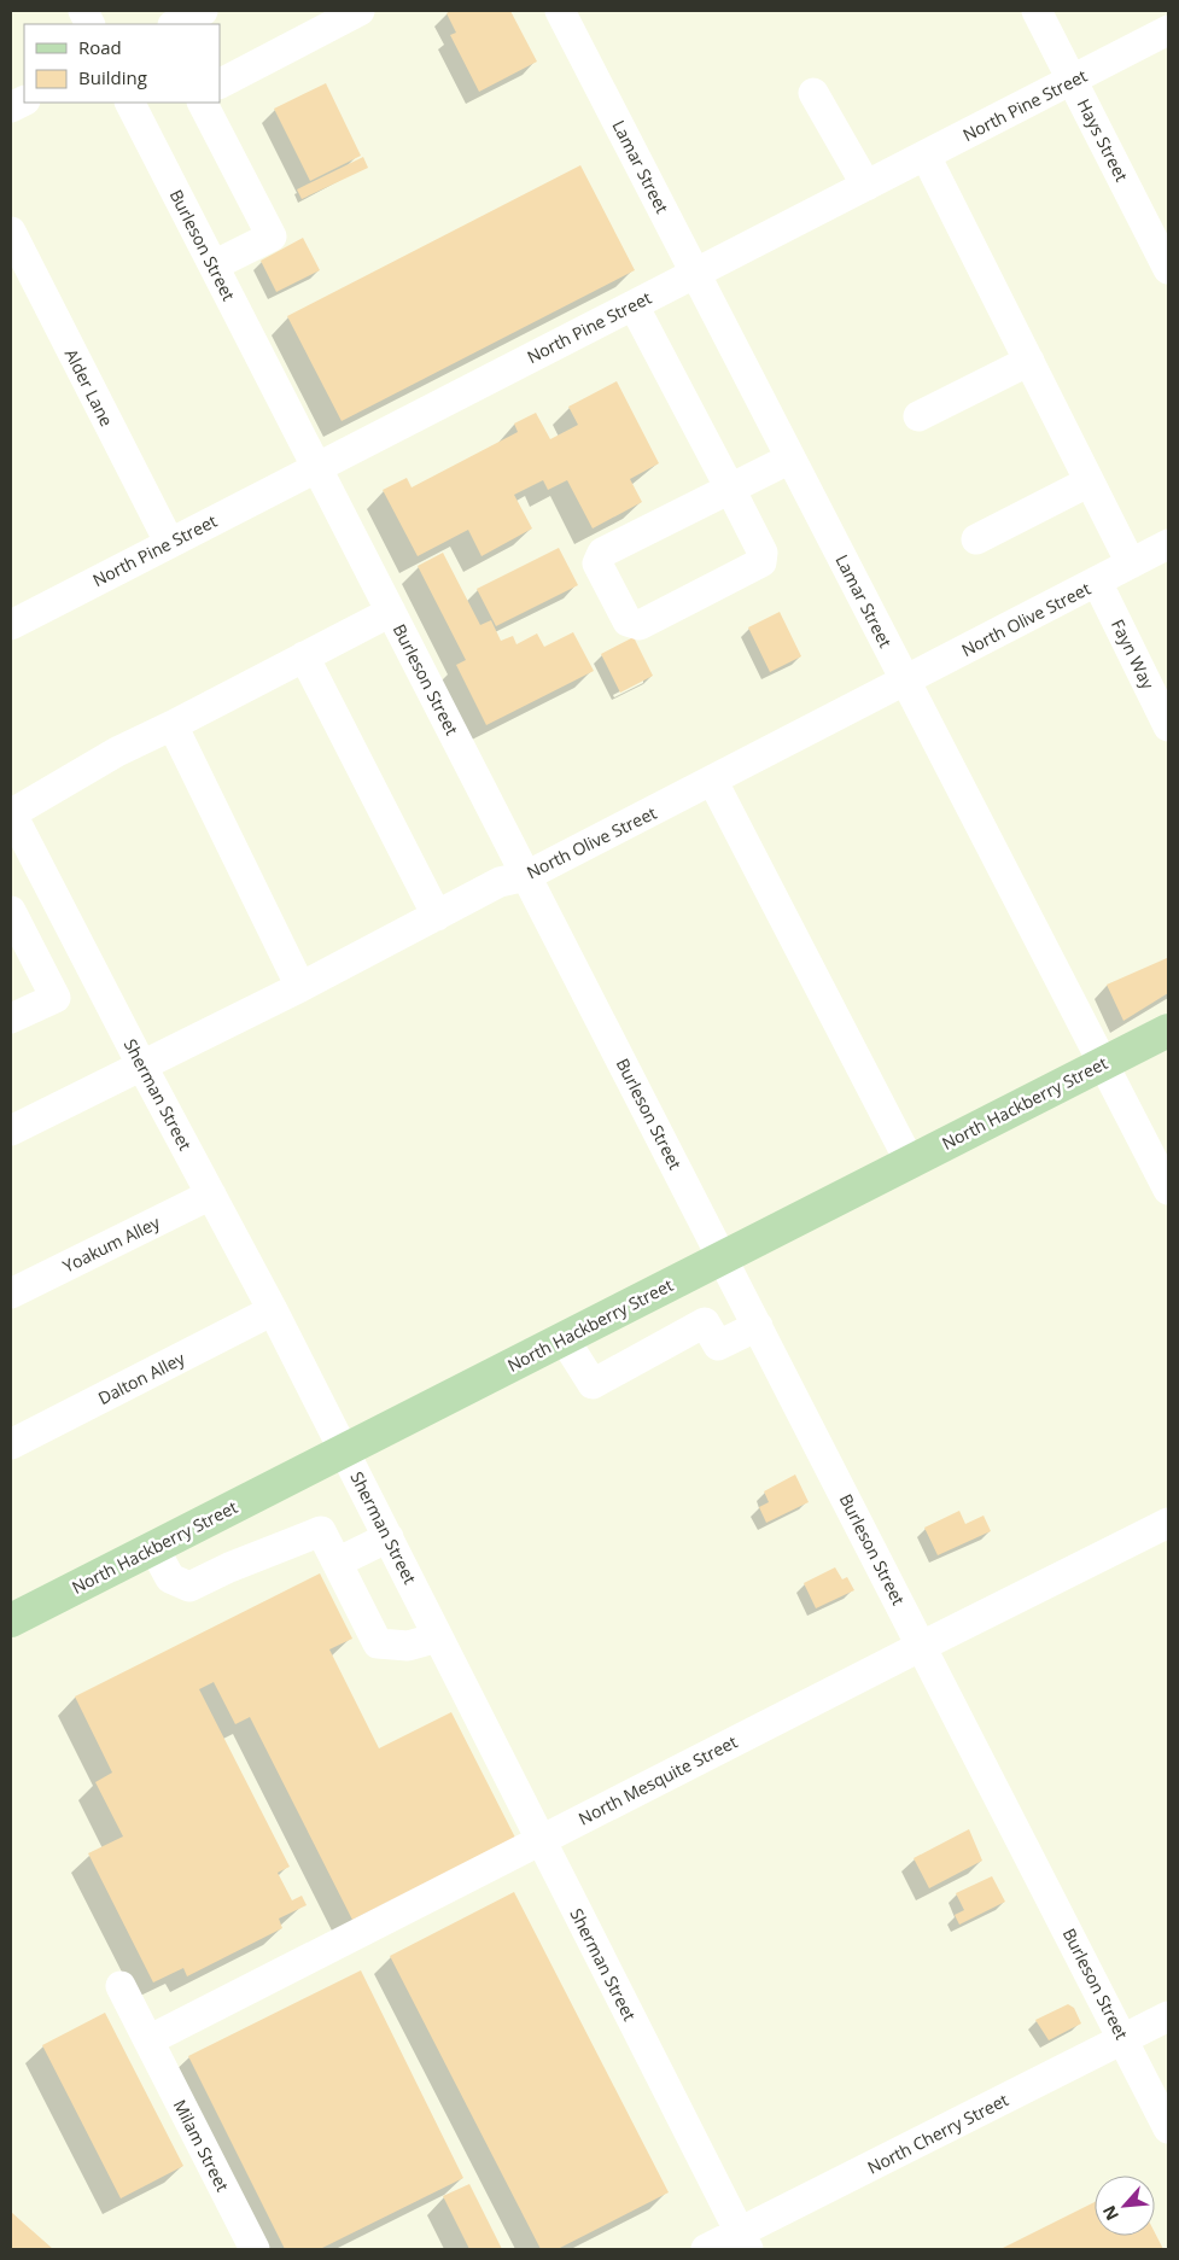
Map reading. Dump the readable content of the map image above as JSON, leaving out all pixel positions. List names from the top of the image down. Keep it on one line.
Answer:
{"streets":{"main road":["North Hackberry Street"],"street":["North Pine Street","Hays Street","Lamar Street","Burleson Street","Alder Lane","North Olive Street","Fayn Way","Sherman Street","Yoakum Alley","Dalton Alley","North Mesquite Street","North Cherry Street","Milam Street"]},"crossings":[["North Pine Street","Hays Street"],["North Pine Street","Lamar Street"],["North Pine Street","Burleson Street"],["North Pine Street","Alder Lane"],["Lamar Street","North Olive Street"],["Lamar Street","North Hackberry Street"],["Burleson Street","North Olive Street"],["Burleson Street","North Hackberry Street"],["Burleson Street","North Mesquite Street"],["Burleson Street","North Cherry Street"],["North Olive Street","Fayn Way"],["North Olive Street","Sherman Street"],["Sherman Street","North Hackberry Street"],["Sherman Street","Yoakum Alley"],["Sherman Street","Dalton Alley"],["Sherman Street","North Mesquite Street"],["Sherman Street","North Cherry Street"],["North Mesquite Street","Milam Street"]],"legend":["Road","Building"],"north":"bottom left"}
